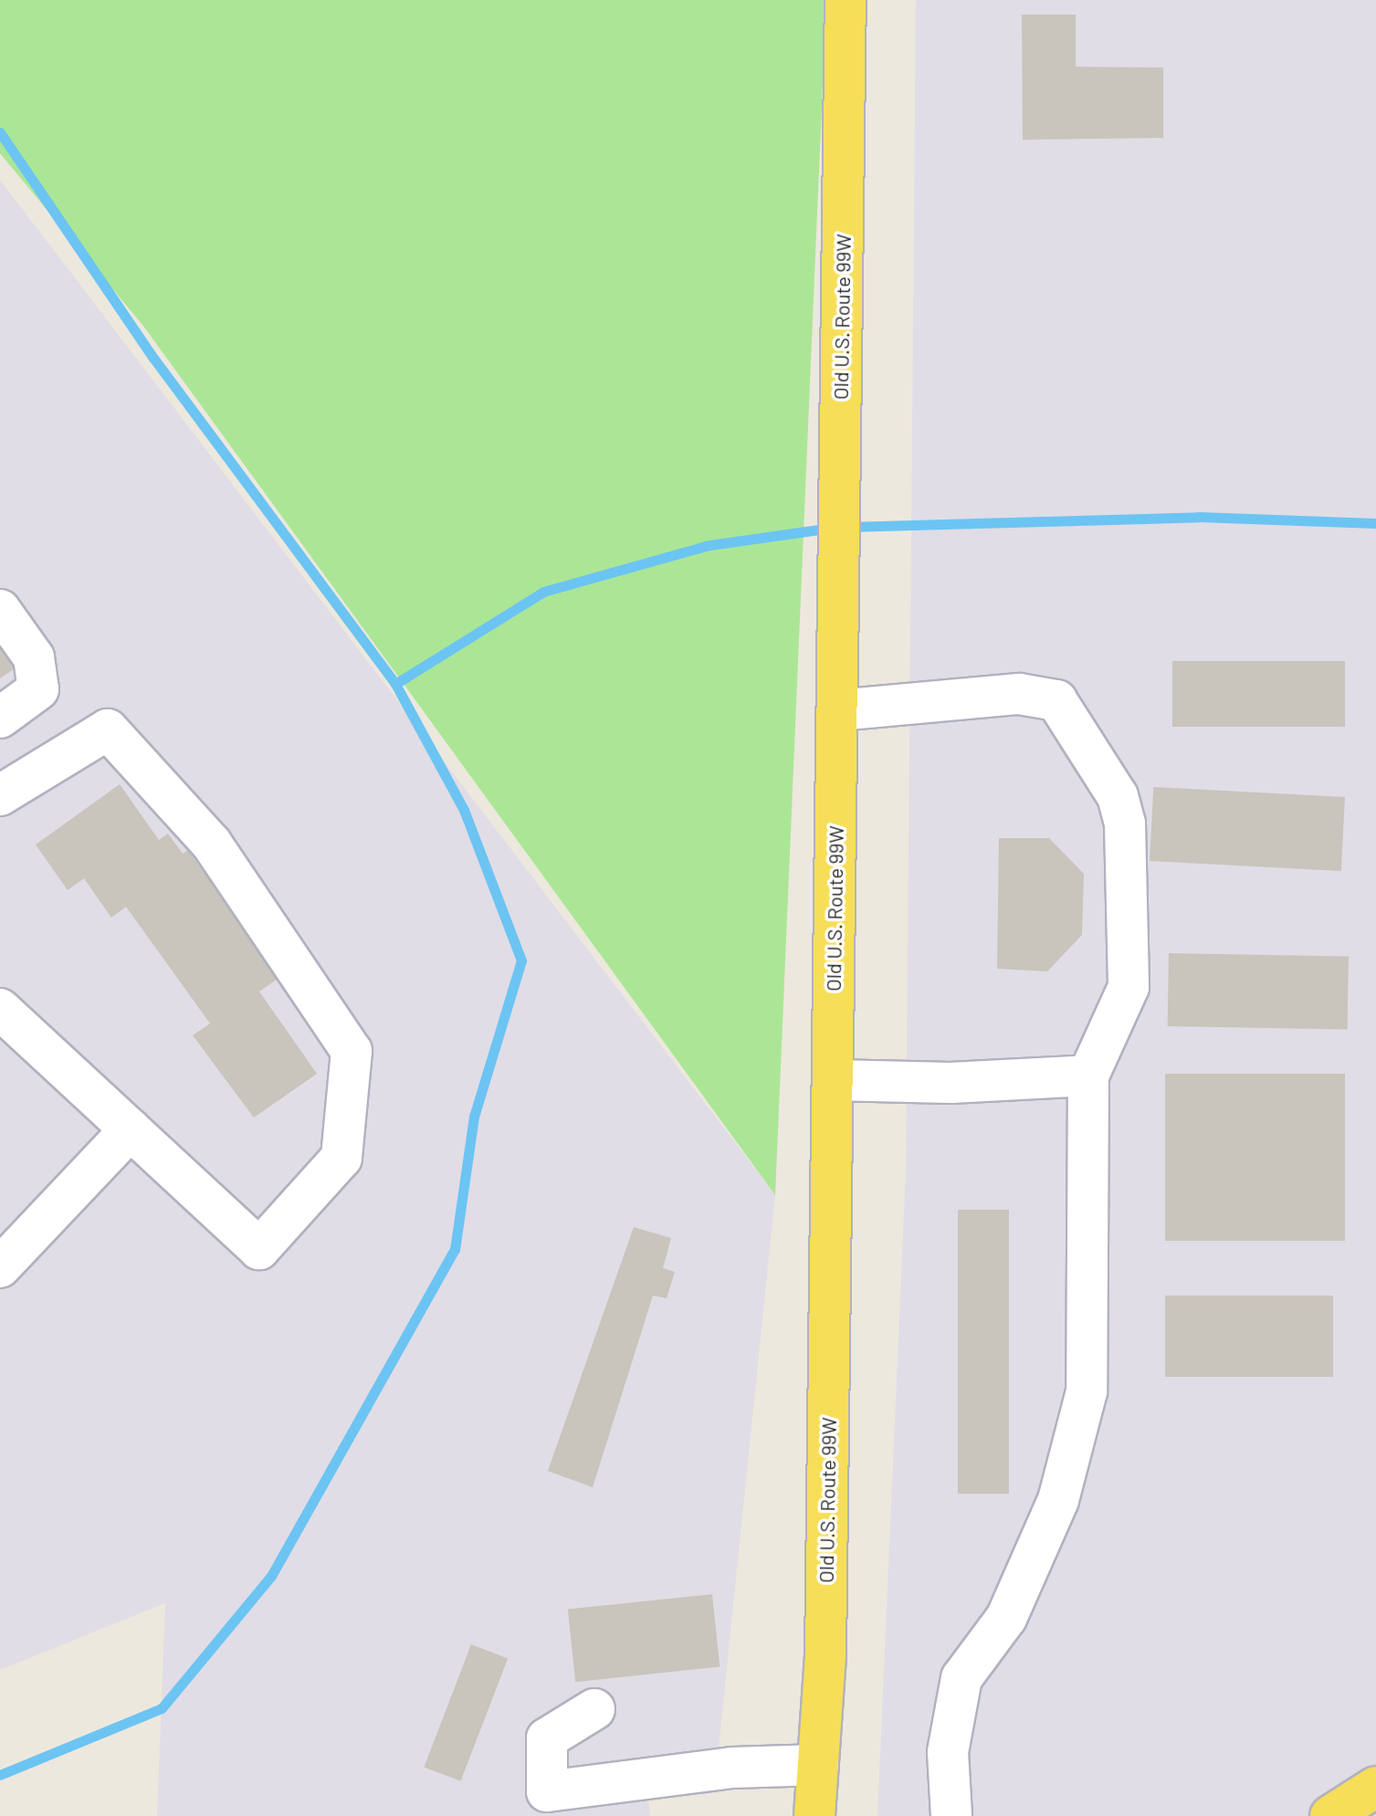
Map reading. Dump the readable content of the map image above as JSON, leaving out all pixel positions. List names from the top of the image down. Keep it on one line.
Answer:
{"streets":{"main road":["Old U.S. Route 99W"]}}
